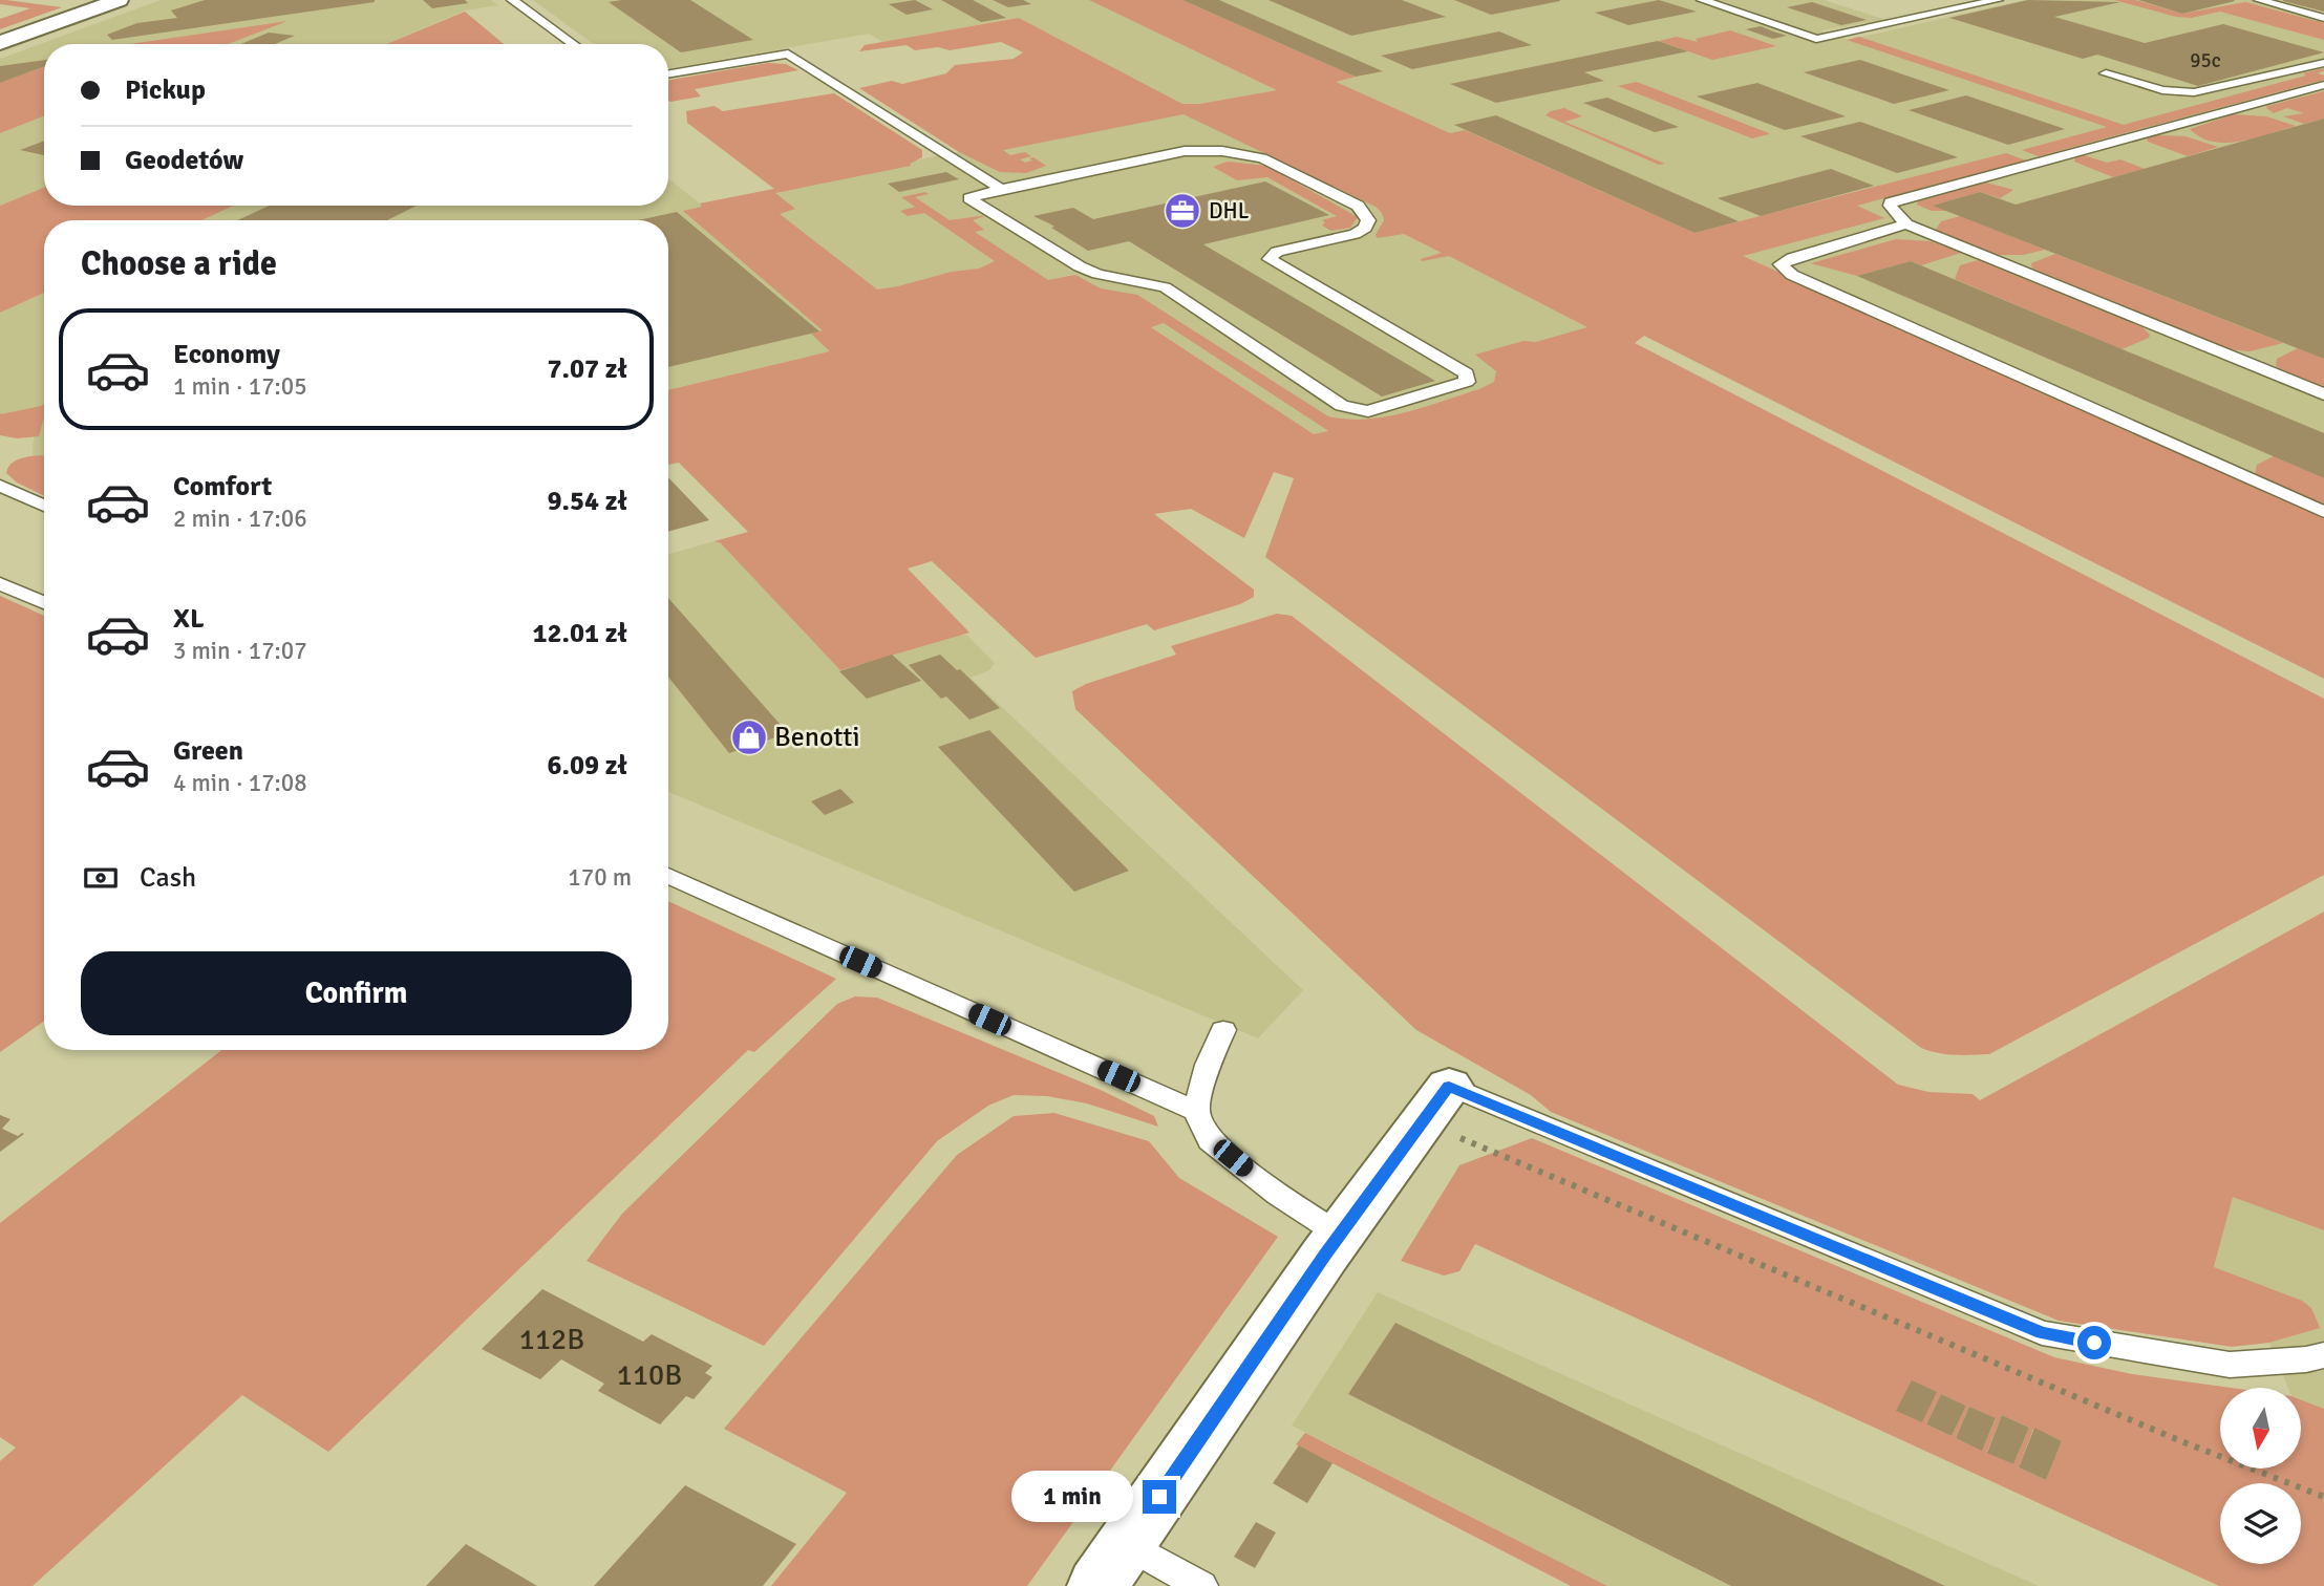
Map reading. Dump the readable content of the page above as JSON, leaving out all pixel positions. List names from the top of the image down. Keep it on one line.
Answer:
{"places":{"office":["DHL"],"shop":["Benotti"]},"house_numbers":["95c","112B","110B"],"north":"bottom","page":{"banner":["Pickup","Geodetów"],"heading":"Choose a ride","list":[{"name":"Economy","note":"1 min · 17:05","value":"7.07 zł"},{"name":"Comfort","note":"2 min · 17:06","value":"9.54 zł"},{"name":"XL","note":"3 min · 17:07","value":"12.01 zł"},{"name":"Green","note":"4 min · 17:08","value":"6.09 zł"}],"pay":["Cash","170 m"],"buttons":"Confirm","bubble":"1 min"}}
